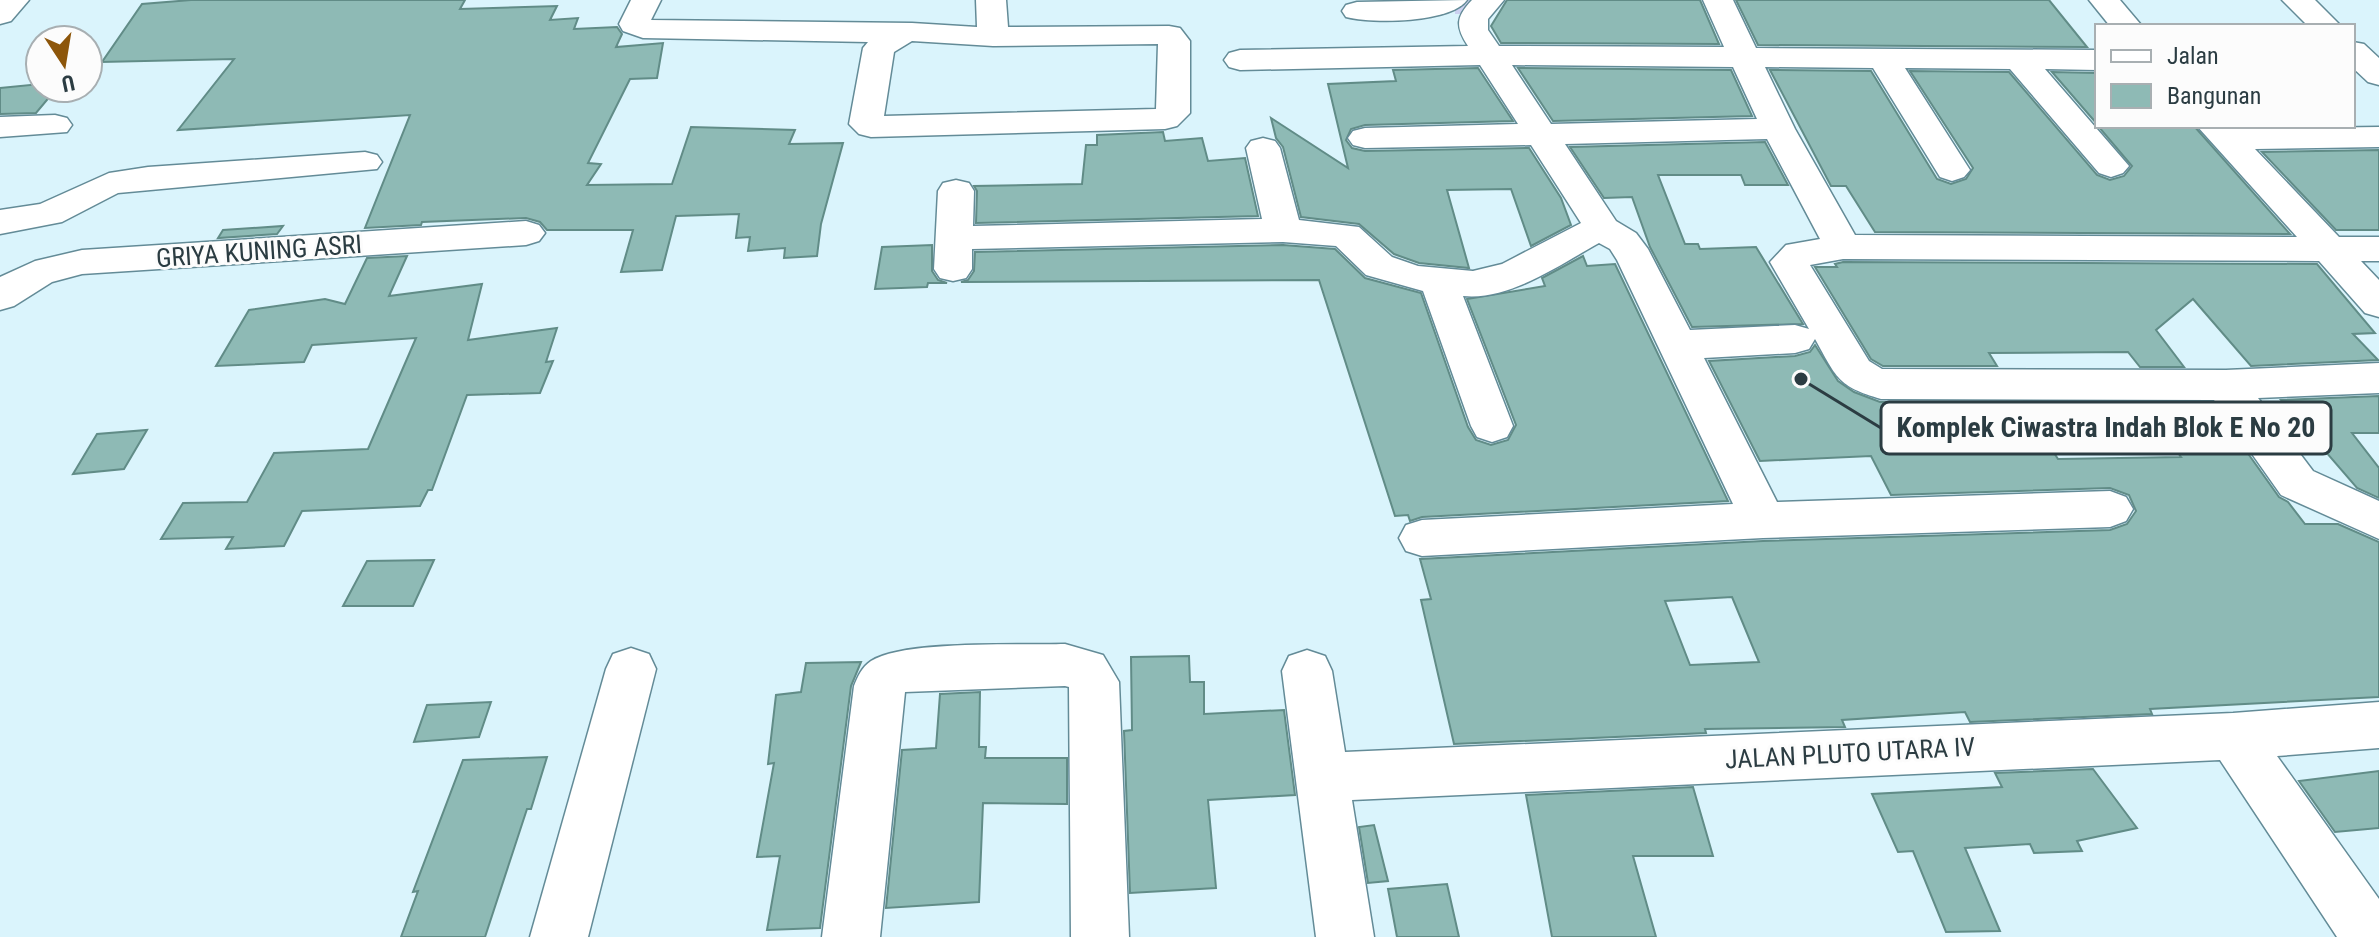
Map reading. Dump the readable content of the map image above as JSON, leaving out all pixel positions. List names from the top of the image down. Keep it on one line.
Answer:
{"streets":{"street":["GRIYA KUNING ASRI","JALAN PLUTO UTARA IV"]},"places":["Komplek Ciwastra Indah Blok E No 20"],"legend":["Jalan","Bangunan"],"north":"bottom"}
